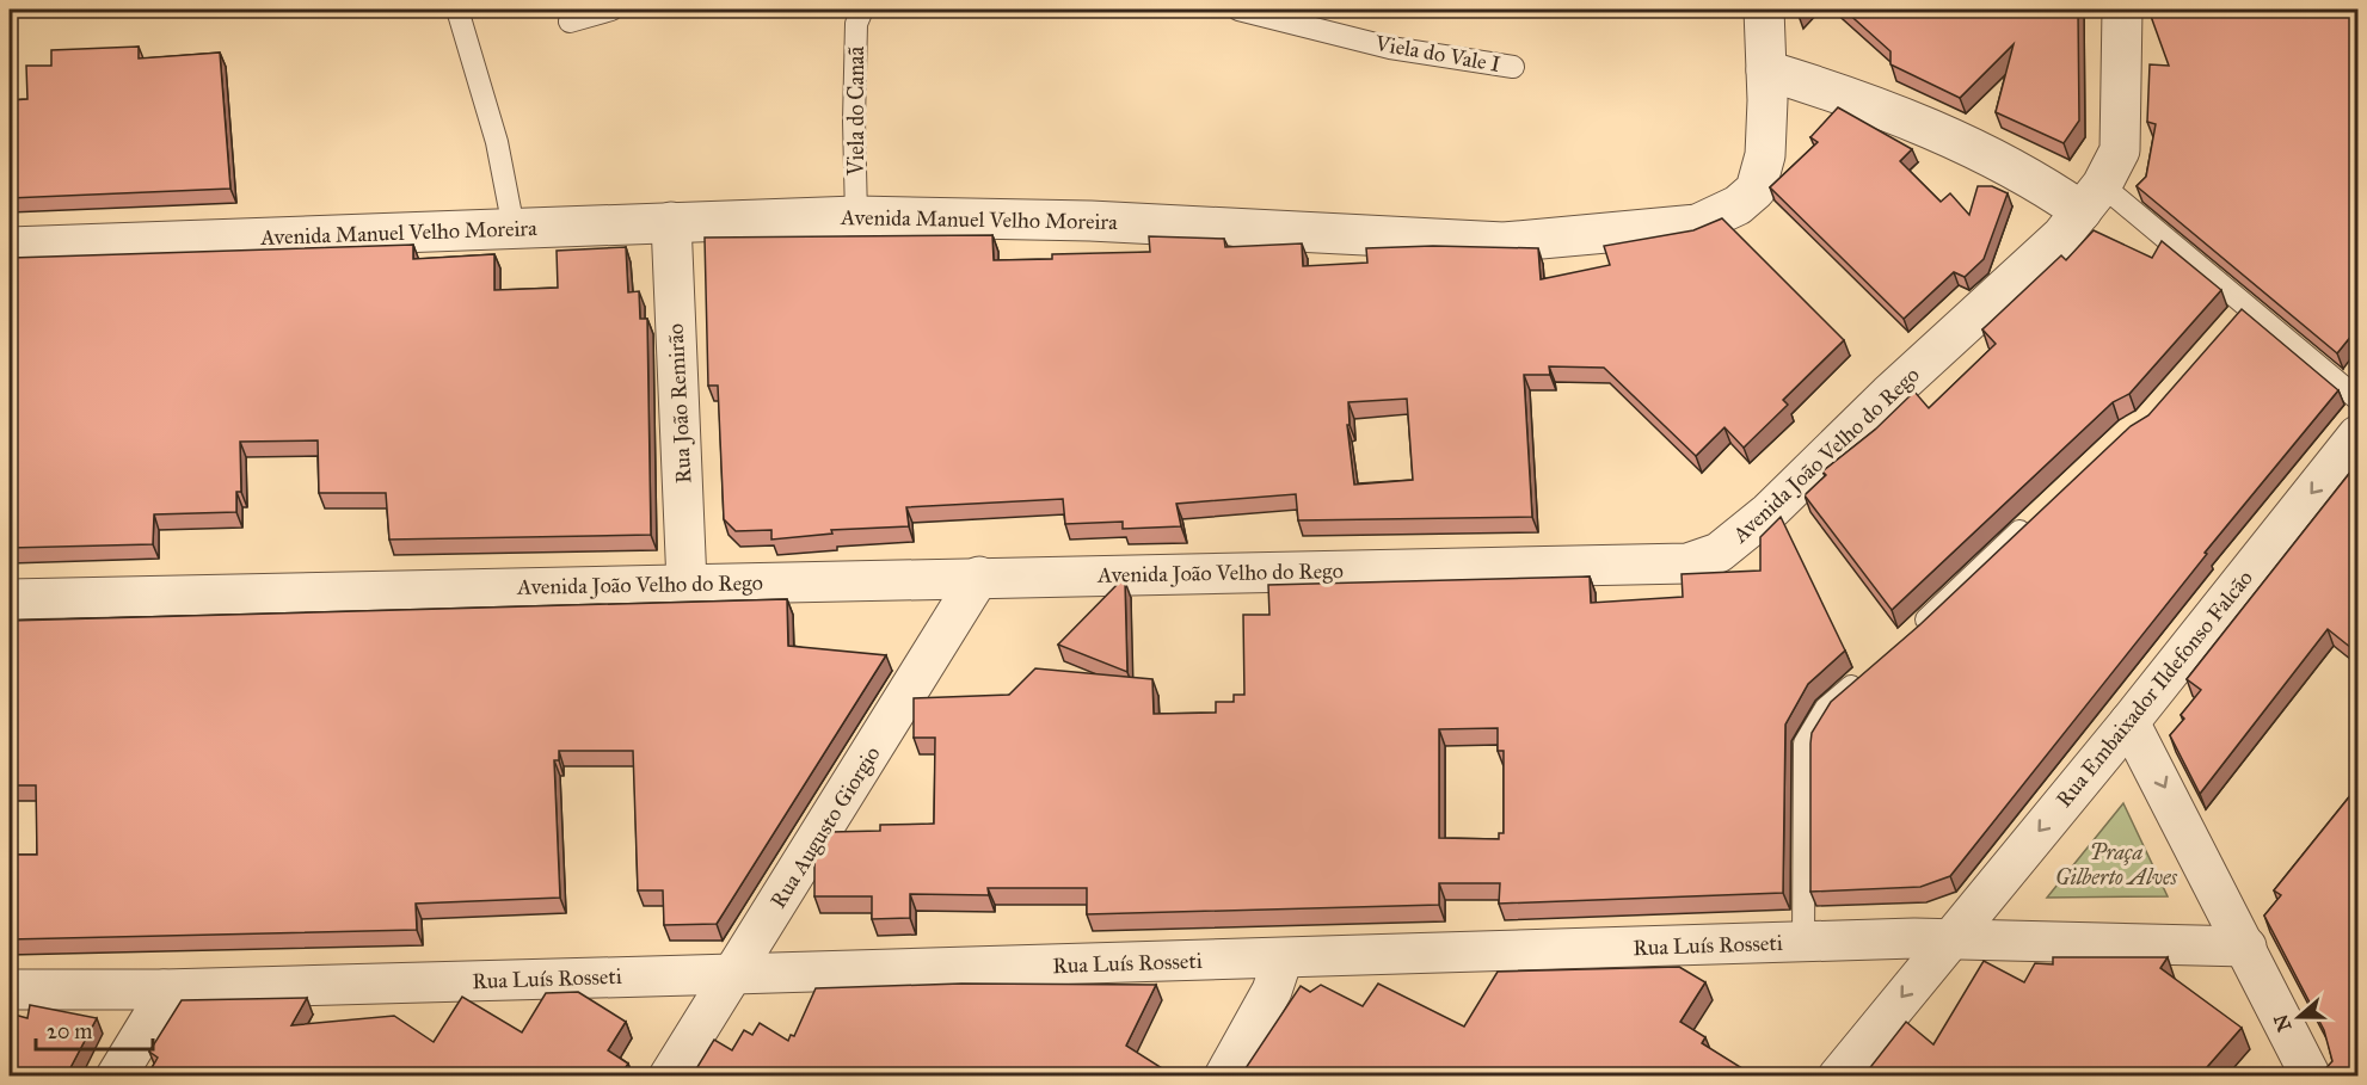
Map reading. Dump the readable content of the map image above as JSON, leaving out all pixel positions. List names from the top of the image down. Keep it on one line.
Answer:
{"streets":{"street":["Avenida Manuel Velho Moreira","Rua João Remirão","Avenida João Velho do Rego","Rua Embaixador Ildefonso Falcão","Rua Augusto Giorgio","Rua Luís Rosseti"],"lane":["Viela do Vale I","Viela do Canaã"]},"crossings":[["Viela do Canaã","Avenida Manuel Velho Moreira"],["Avenida Manuel Velho Moreira","Rua João Remirão"],["Rua João Remirão","Avenida João Velho do Rego"],["Avenida João Velho do Rego","Rua Augusto Giorgio"],["Rua Embaixador Ildefonso Falcão","Rua Luís Rosseti"],["Rua Augusto Giorgio","Rua Luís Rosseti"]],"one_way":["Rua Embaixador Ildefonso Falcão"],"parks":["Praça Gilberto Alves"],"scale_bar":"20 m","north":"left"}
